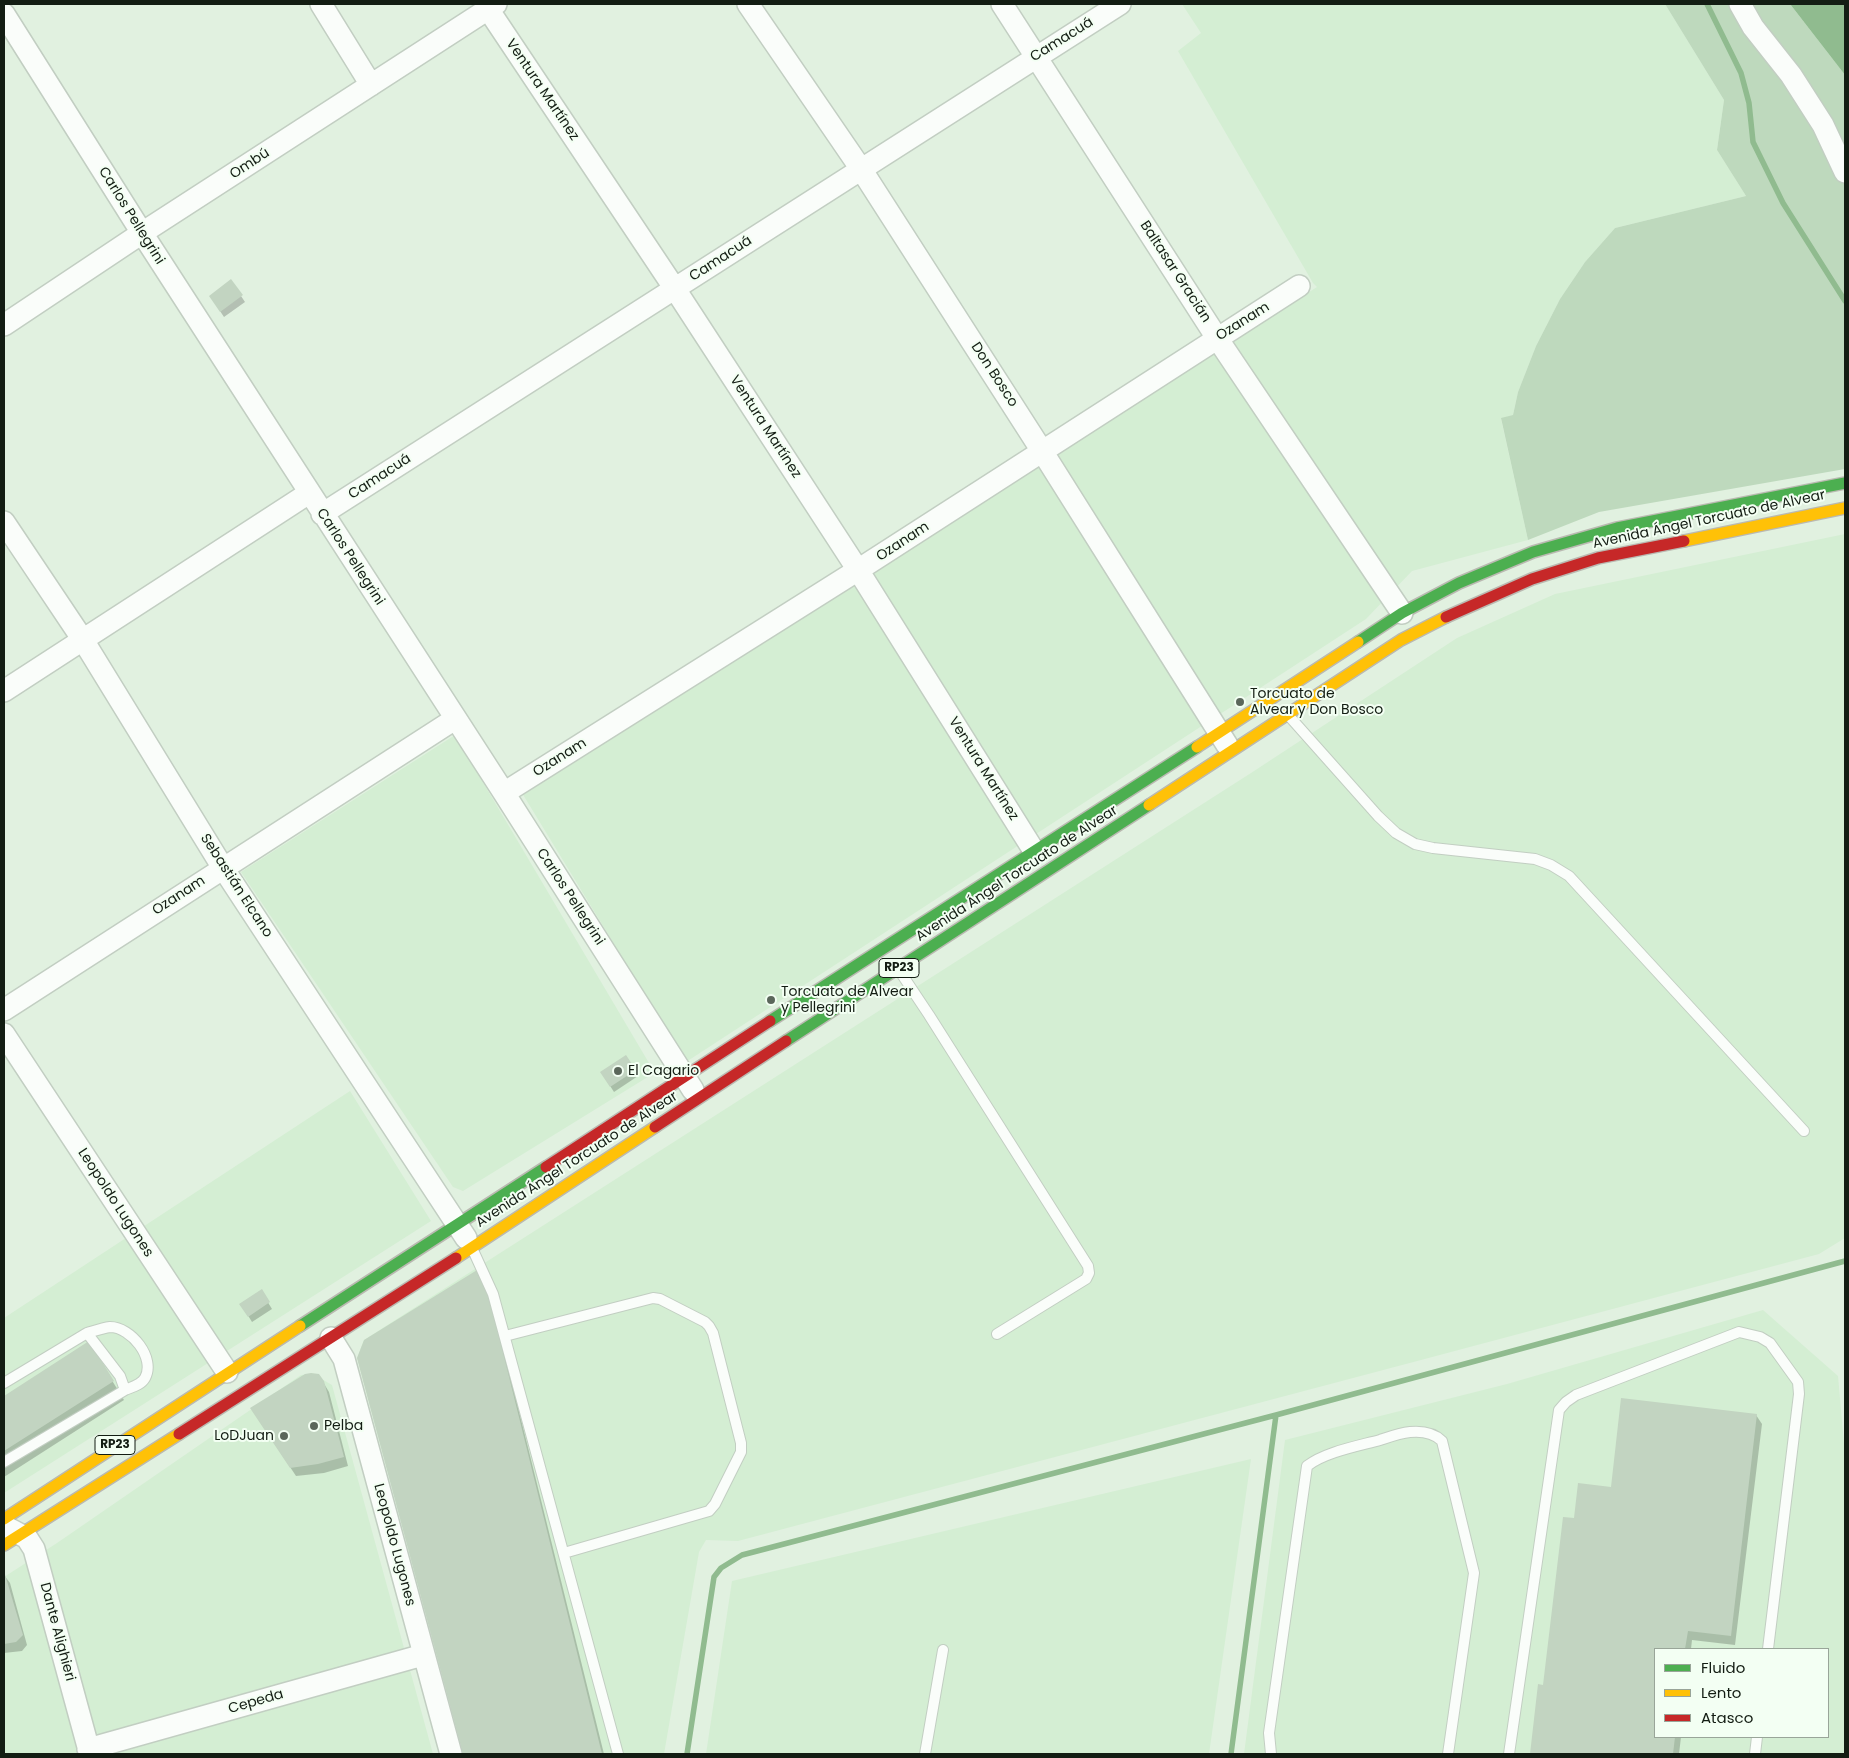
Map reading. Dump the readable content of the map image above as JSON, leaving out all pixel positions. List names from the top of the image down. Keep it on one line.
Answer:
{"streets":{"main road":["Avenida Ángel Torcuato de Alvear","RP23"],"street":["Camacuá","Ventura Martínez","Ombú","Carlos Pellegrini","Baltasar Gracián","Ozanam","Don Bosco","Sebastián Elcano","Leopoldo Lugones","Dante Alighieri","Cepeda"]},"crossings":[["Camacuá","Ventura Martínez"],["Camacuá","Carlos Pellegrini"],["Camacuá","Baltasar Gracián"],["Camacuá","Don Bosco"],["Ventura Martínez","Ombú"],["Ventura Martínez","Ozanam"],["Ventura Martínez","Avenida Ángel Torcuato de Alvear"],["Ombú","Carlos Pellegrini"],["Carlos Pellegrini","Ozanam"],["Carlos Pellegrini","Avenida Ángel Torcuato de Alvear"],["Baltasar Gracián","Ozanam"],["Baltasar Gracián","Avenida Ángel Torcuato de Alvear"],["Ozanam","Don Bosco"],["Ozanam","Sebastián Elcano"],["Don Bosco","Avenida Ángel Torcuato de Alvear"],["Avenida Ángel Torcuato de Alvear","Sebastián Elcano"],["Avenida Ángel Torcuato de Alvear","Leopoldo Lugones"],["Avenida Ángel Torcuato de Alvear","Dante Alighieri"],["Leopoldo Lugones","Cepeda"],["Dante Alighieri","Cepeda"]],"places":["Torcuato de Alvear y Don Bosco","Torcuato de Alvear y Pellegrini","El Cagario","Pelba","LoDJuan"],"legend":["Fluido","Lento","Atasco"]}
